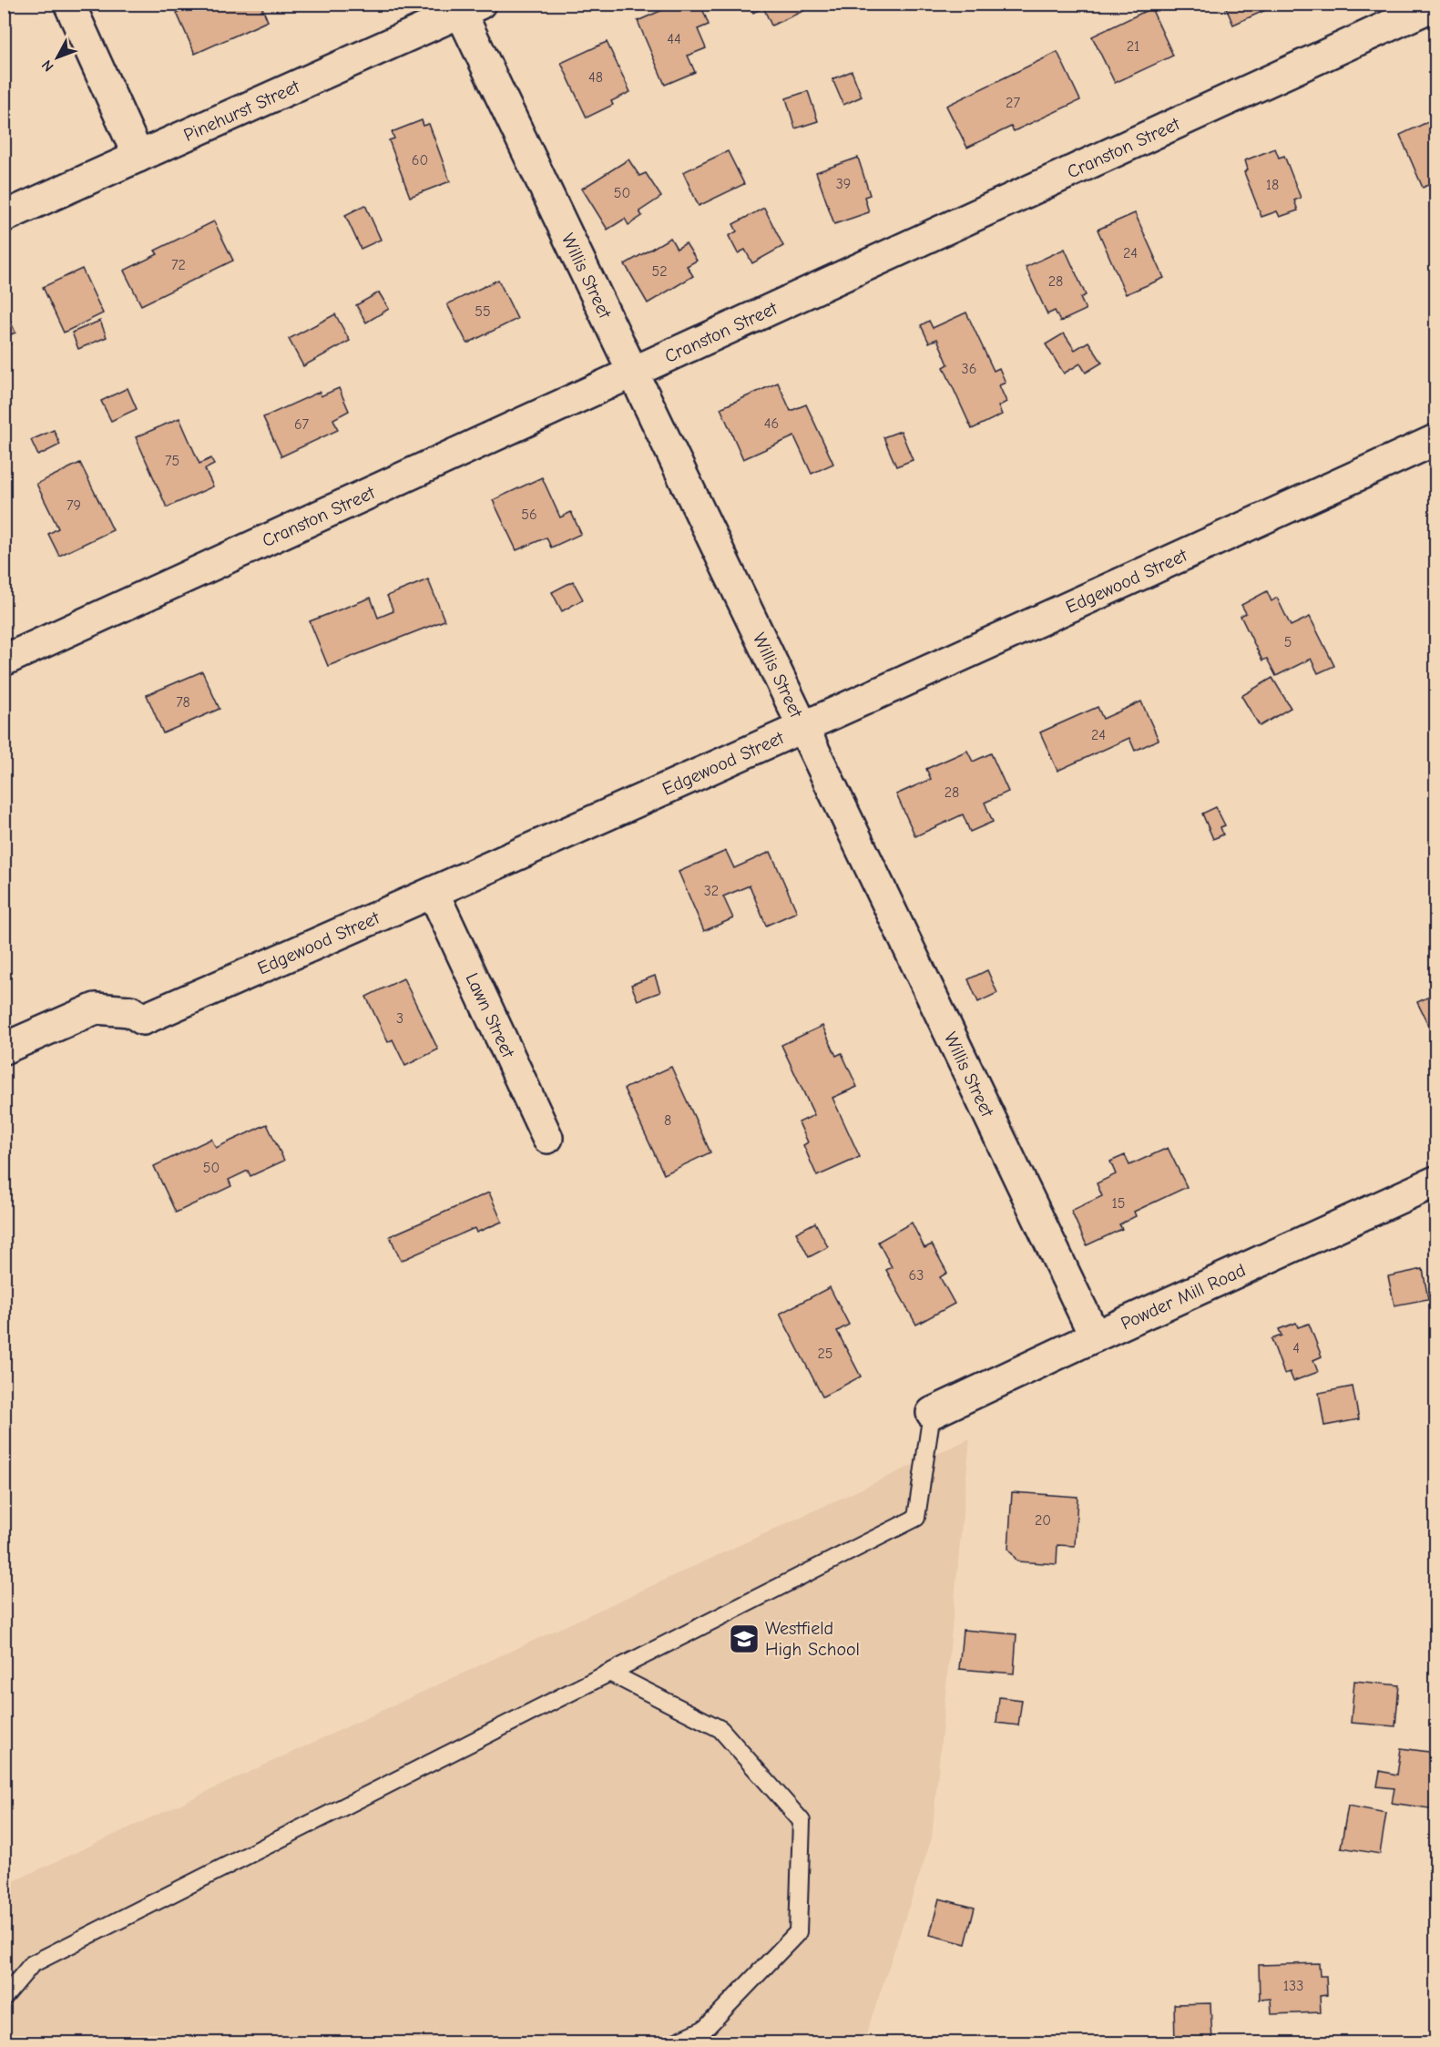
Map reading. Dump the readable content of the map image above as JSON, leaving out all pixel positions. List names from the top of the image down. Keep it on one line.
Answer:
{"streets":{"street":["Pinehurst Street","Cranston Street","Willis Street","Edgewood Street","Lawn Street","Powder Mill Road"]},"crossings":[["Pinehurst Street","Willis Street"],["Cranston Street","Willis Street"],["Willis Street","Edgewood Street"],["Willis Street","Powder Mill Road"],["Edgewood Street","Lawn Street"]],"places":{"school or university":["Westfield High School"]},"house_numbers":["44","21","48","27","60","39","18","50","24","72","52","28","55","36","46","67","75","79","56","5","78","24","28","32","3","8","50","15","63","4","25","20","133"],"north":"bottom left"}
